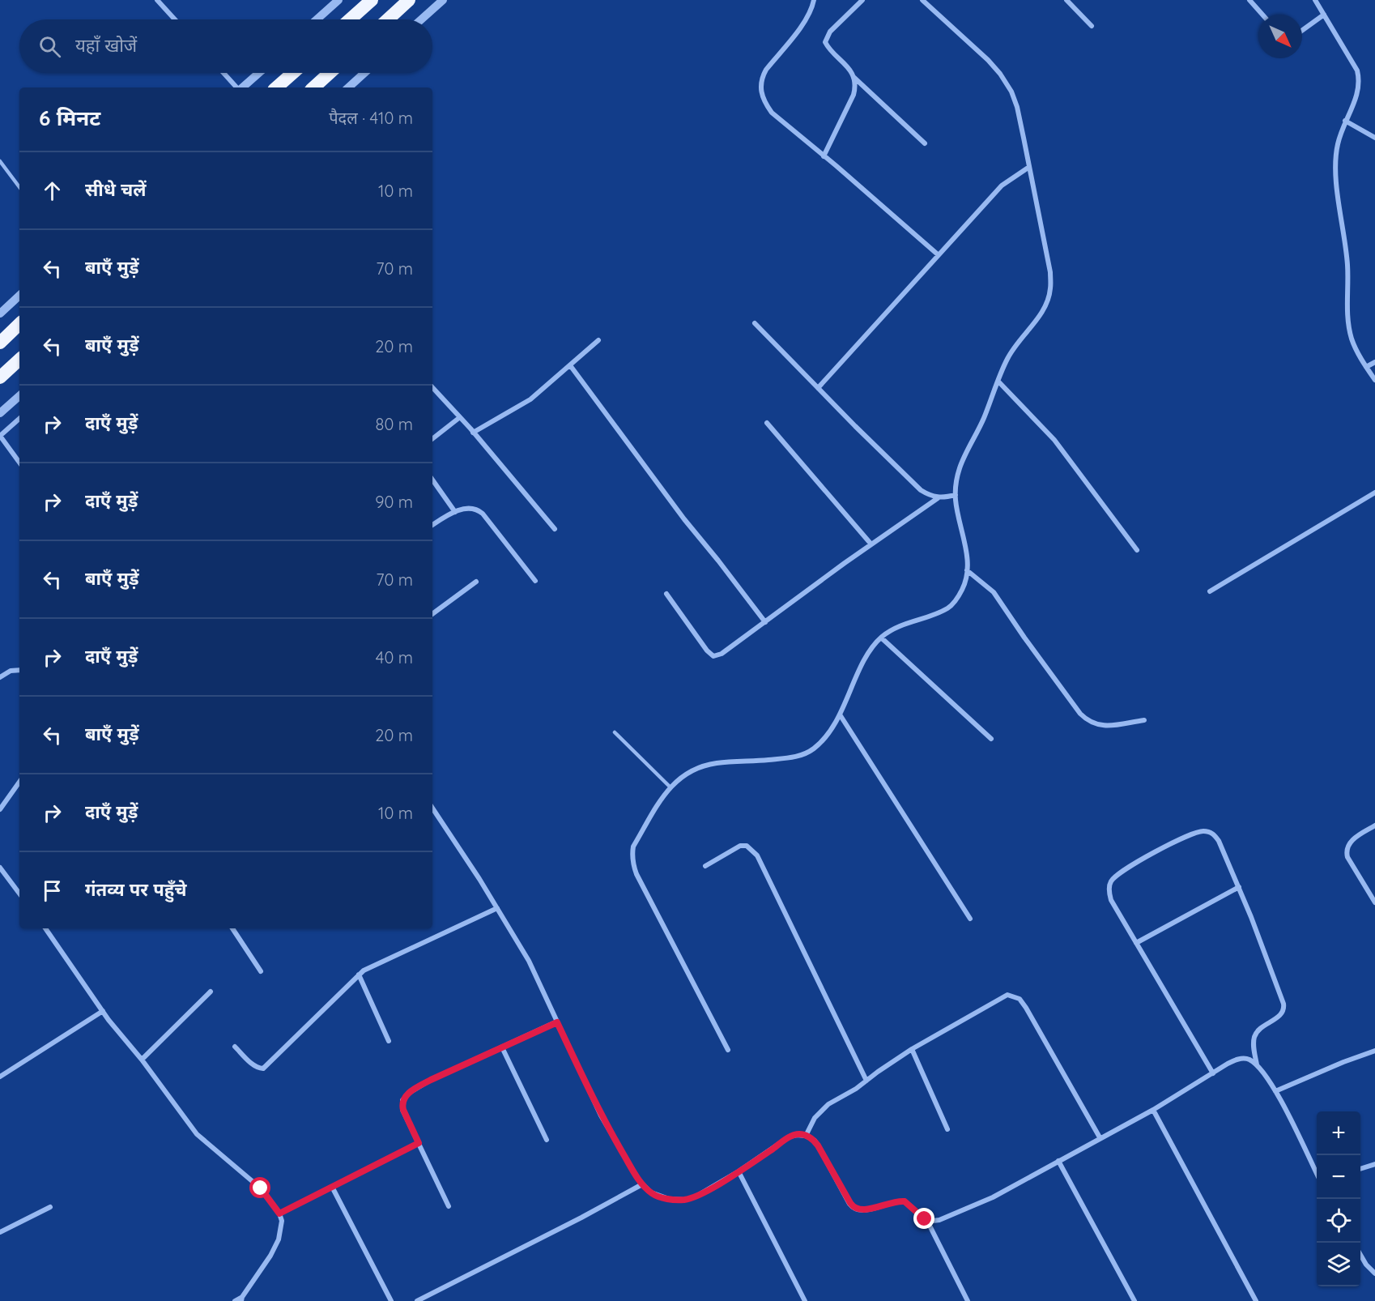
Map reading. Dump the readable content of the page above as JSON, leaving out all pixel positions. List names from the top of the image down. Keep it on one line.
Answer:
{"north":"bottom right","page":{"search":"यहाँ खोजें","heading":["6 मिनट","पैदल · 410 m"],"list":[["सीधे चलें","10 m"],["बाएँ मुड़ें","70 m"],["बाएँ मुड़ें","20 m"],["दाएँ मुड़ें","80 m"],["दाएँ मुड़ें","90 m"],["बाएँ मुड़ें","70 m"],["दाएँ मुड़ें","40 m"],["बाएँ मुड़ें","20 m"],["दाएँ मुड़ें","10 m"],"गंतव्य पर पहुँचे"],"map_buttons":["+","−"]}}
